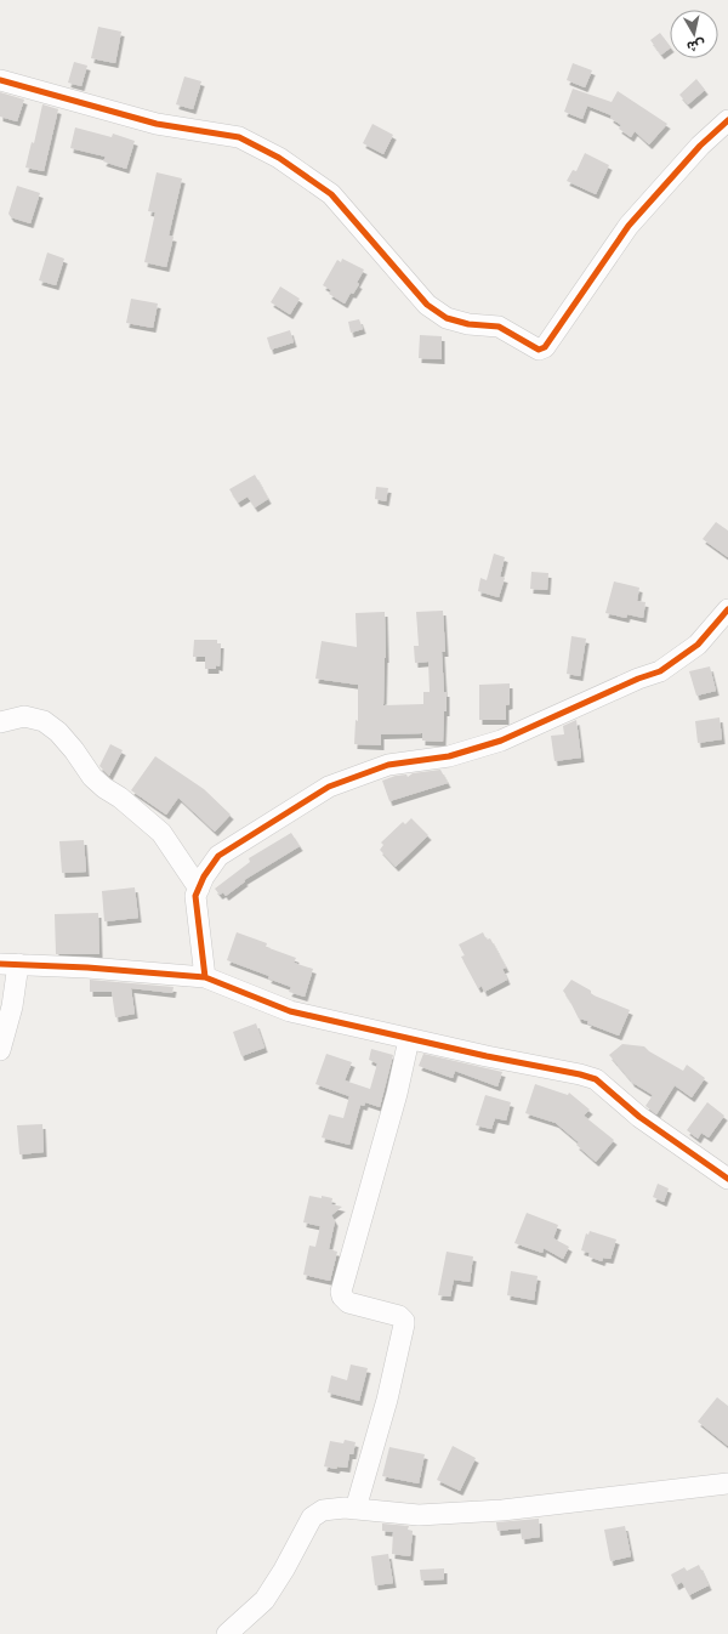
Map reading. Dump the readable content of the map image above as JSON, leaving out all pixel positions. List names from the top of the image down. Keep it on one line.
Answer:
{"north":"bottom"}
